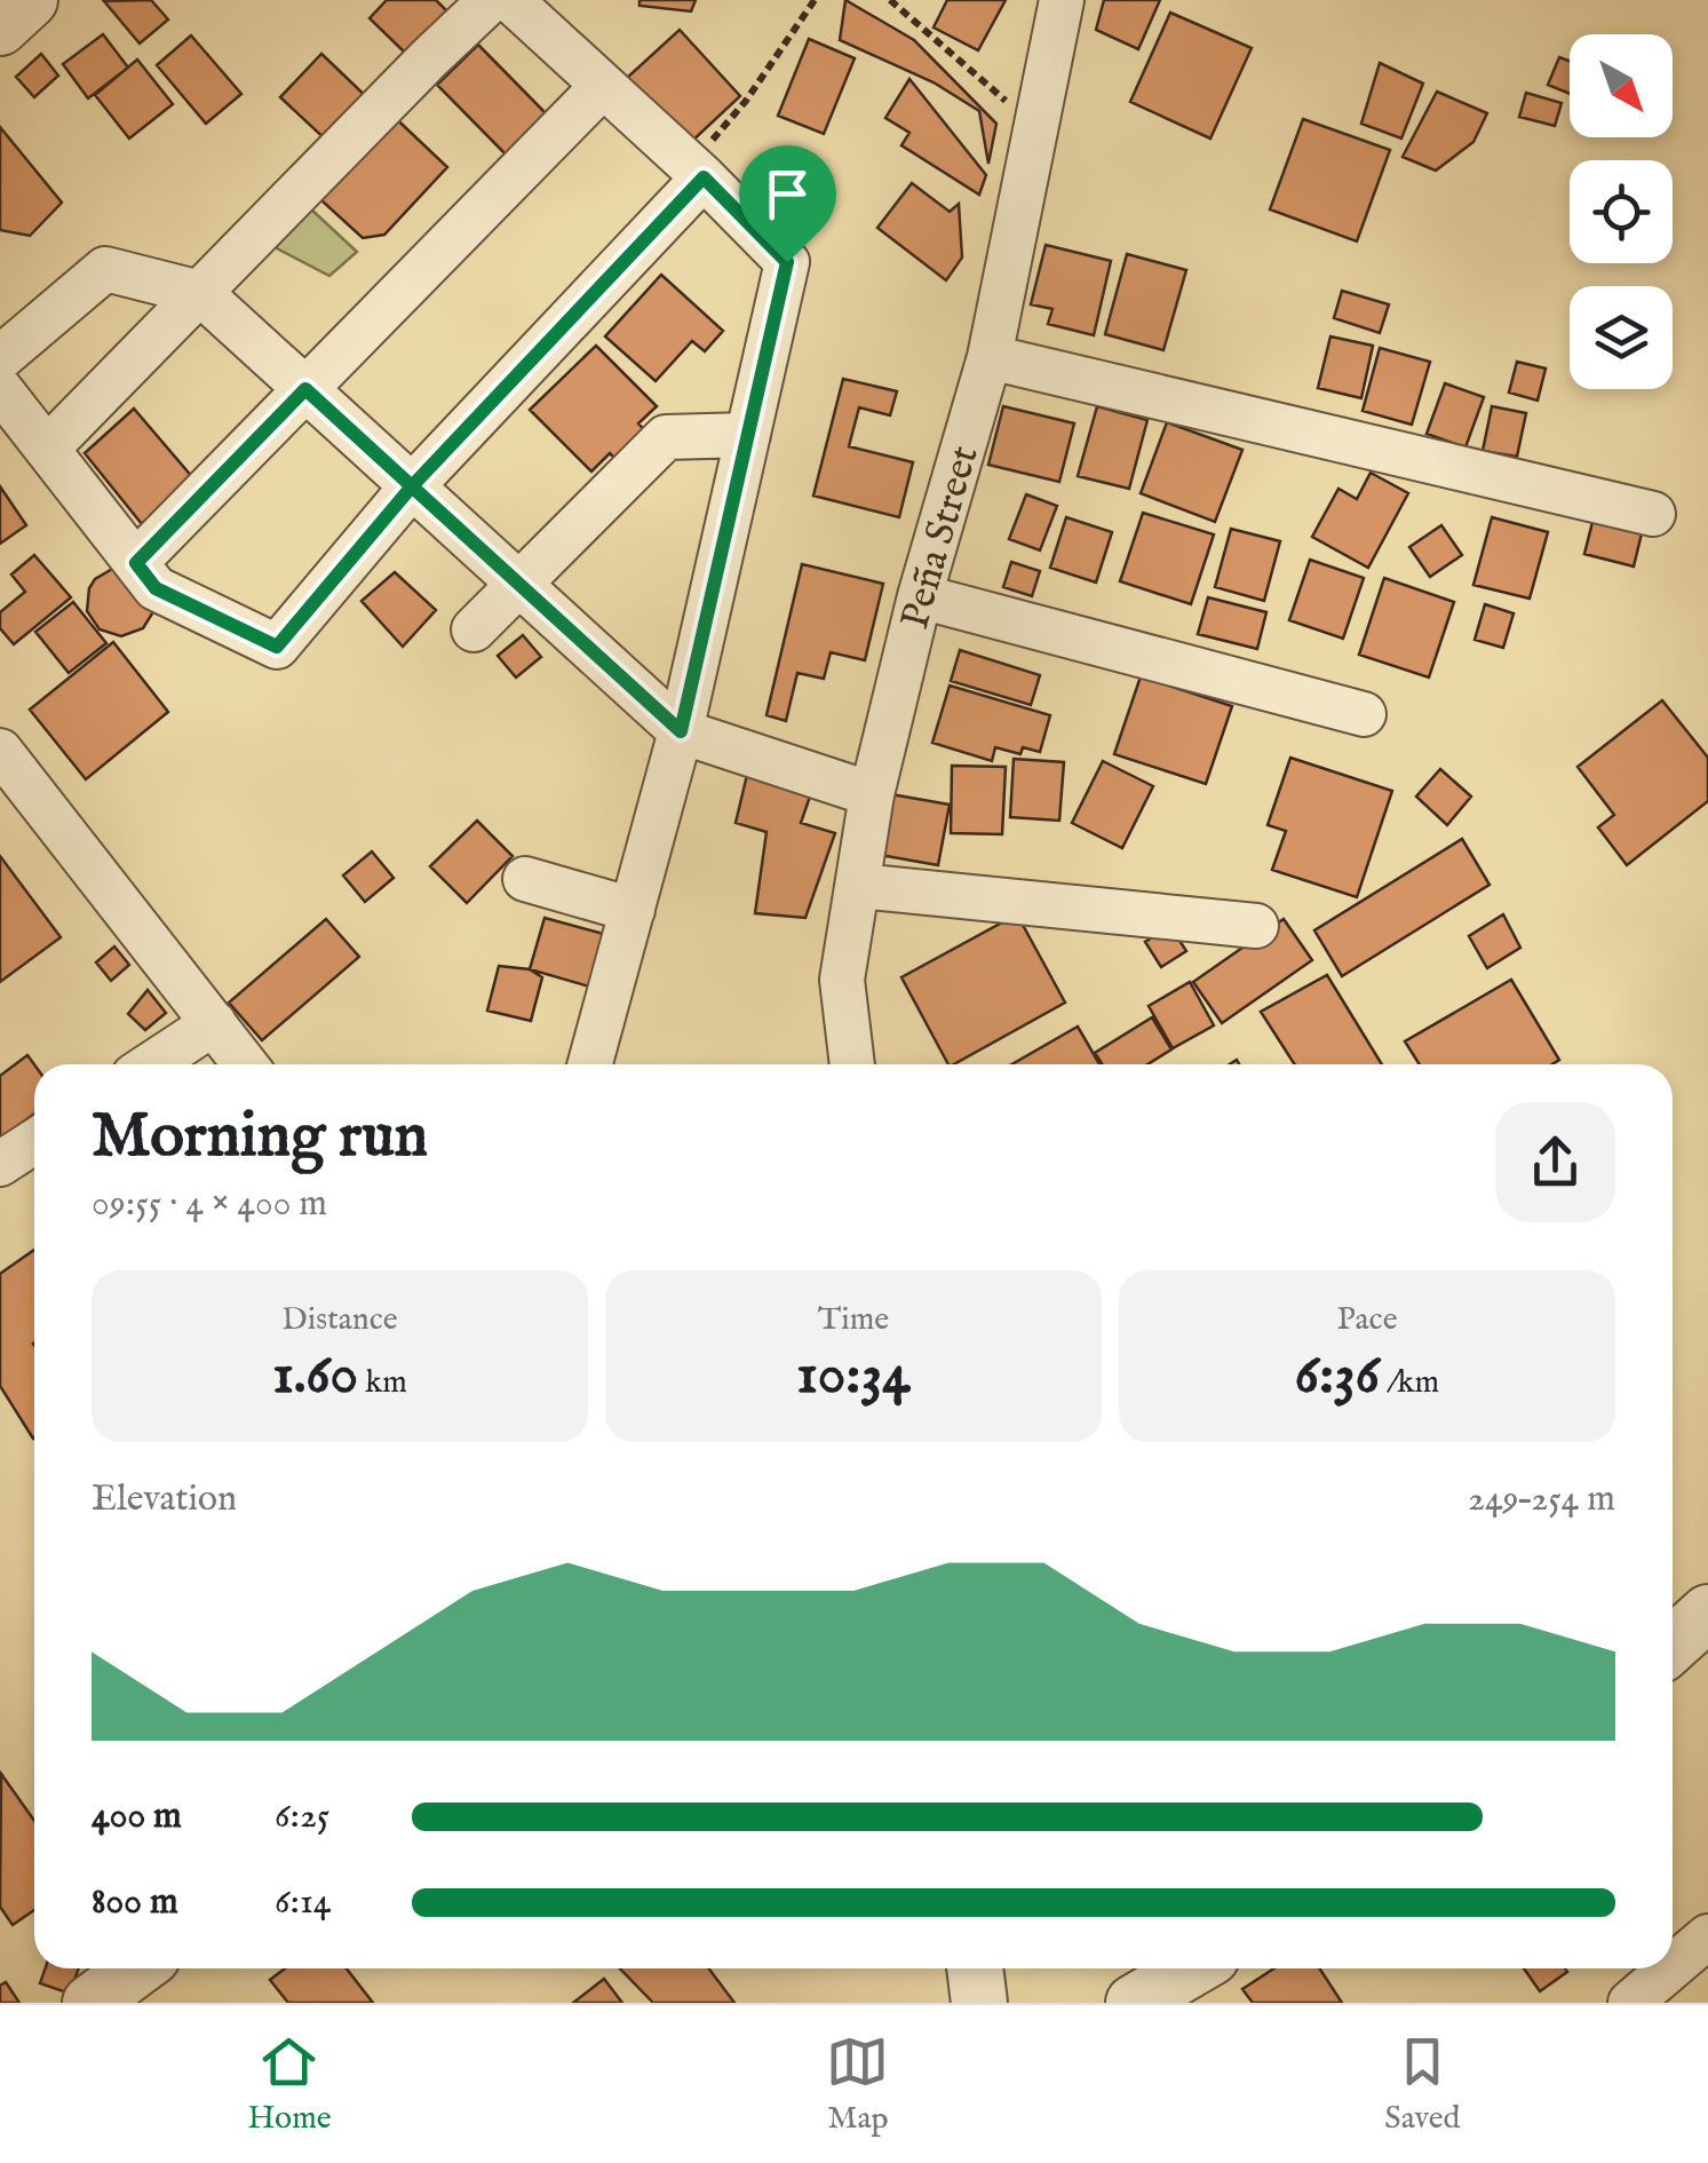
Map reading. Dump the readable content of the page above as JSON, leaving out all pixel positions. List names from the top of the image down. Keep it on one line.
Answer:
{"streets":{"street":["Peña Street"]},"north":"bottom right","page":{"heading":["Morning run","09:55 · 4 × 400 m"],"stats":[["Distance","1.60 km"],["Time","10:34"],["Pace","6:36 /km"]],"chart":["Elevation","249–254 m"],"list":[{"name":"400 m","note":"6:25"},{"name":"800 m","note":"6:14"}],"tabs":["Home","Map","Saved"]}}
